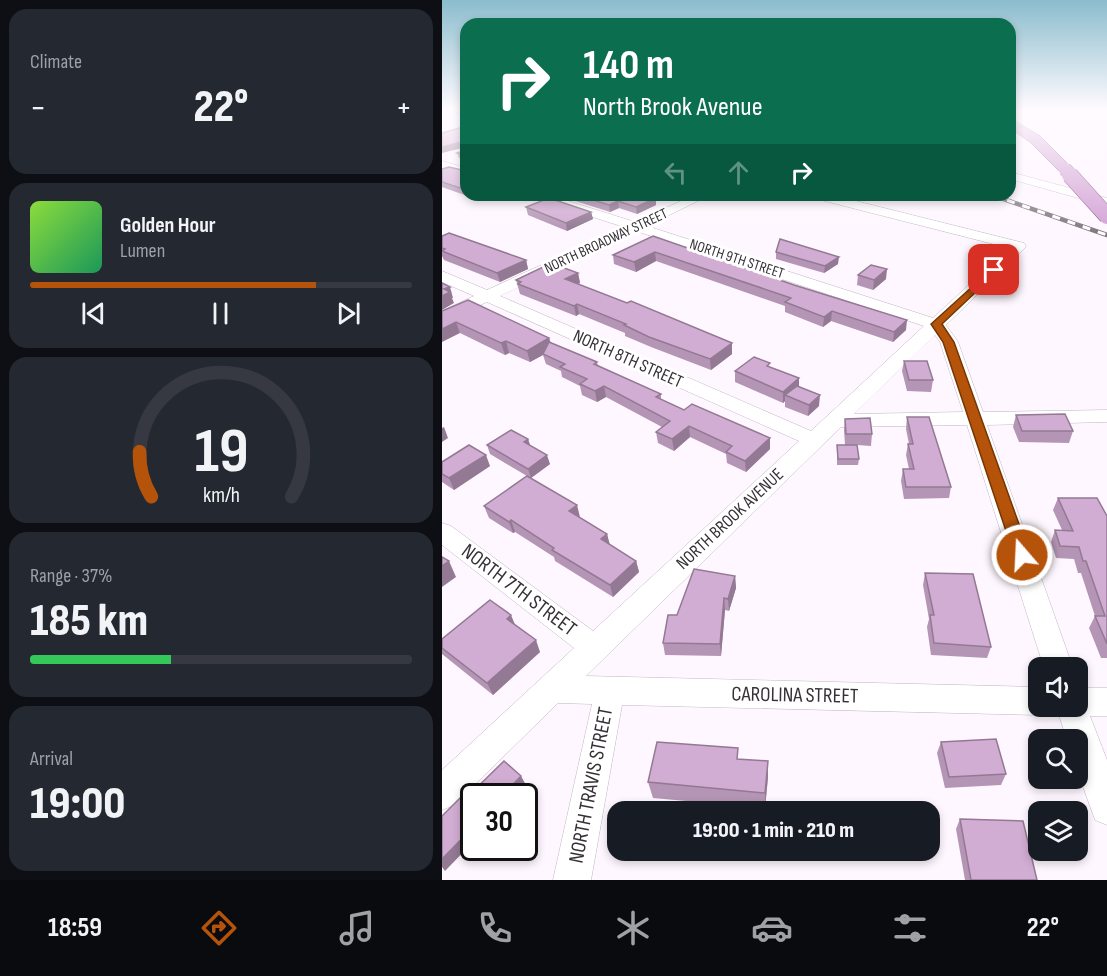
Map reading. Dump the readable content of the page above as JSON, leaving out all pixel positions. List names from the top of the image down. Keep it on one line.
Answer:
{"streets":{"street":["NORTH BROADWAY STREET","NORTH 9TH STREET","NORTH 8TH STREET","NORTH BROOK AVENUE","NORTH 7TH STREET","CAROLINA STREET","NORTH TRAVIS STREET"]},"crossings":[["NORTH BROADWAY STREET","NORTH 9TH STREET"],["NORTH BROADWAY STREET","NORTH 8TH STREET"],["NORTH 9TH STREET","NORTH BROOK AVENUE"],["NORTH 8TH STREET","NORTH BROOK AVENUE"],["NORTH BROOK AVENUE","NORTH 7TH STREET"],["NORTH BROOK AVENUE","CAROLINA STREET"],["CAROLINA STREET","NORTH TRAVIS STREET"]],"page":{"tile":["Climate",["Range · 37%","185 km"],["Arrival","19:00"]],"turn":["140 m","North Brook Avenue"],"heat":["−","22°","+"],"song":["Golden Hour","Lumen"],"limit":"30","trip":"19:00 · 1 min · 210 m","tabs":["18:59","22°"],"gauge":["19","km/h"]}}
